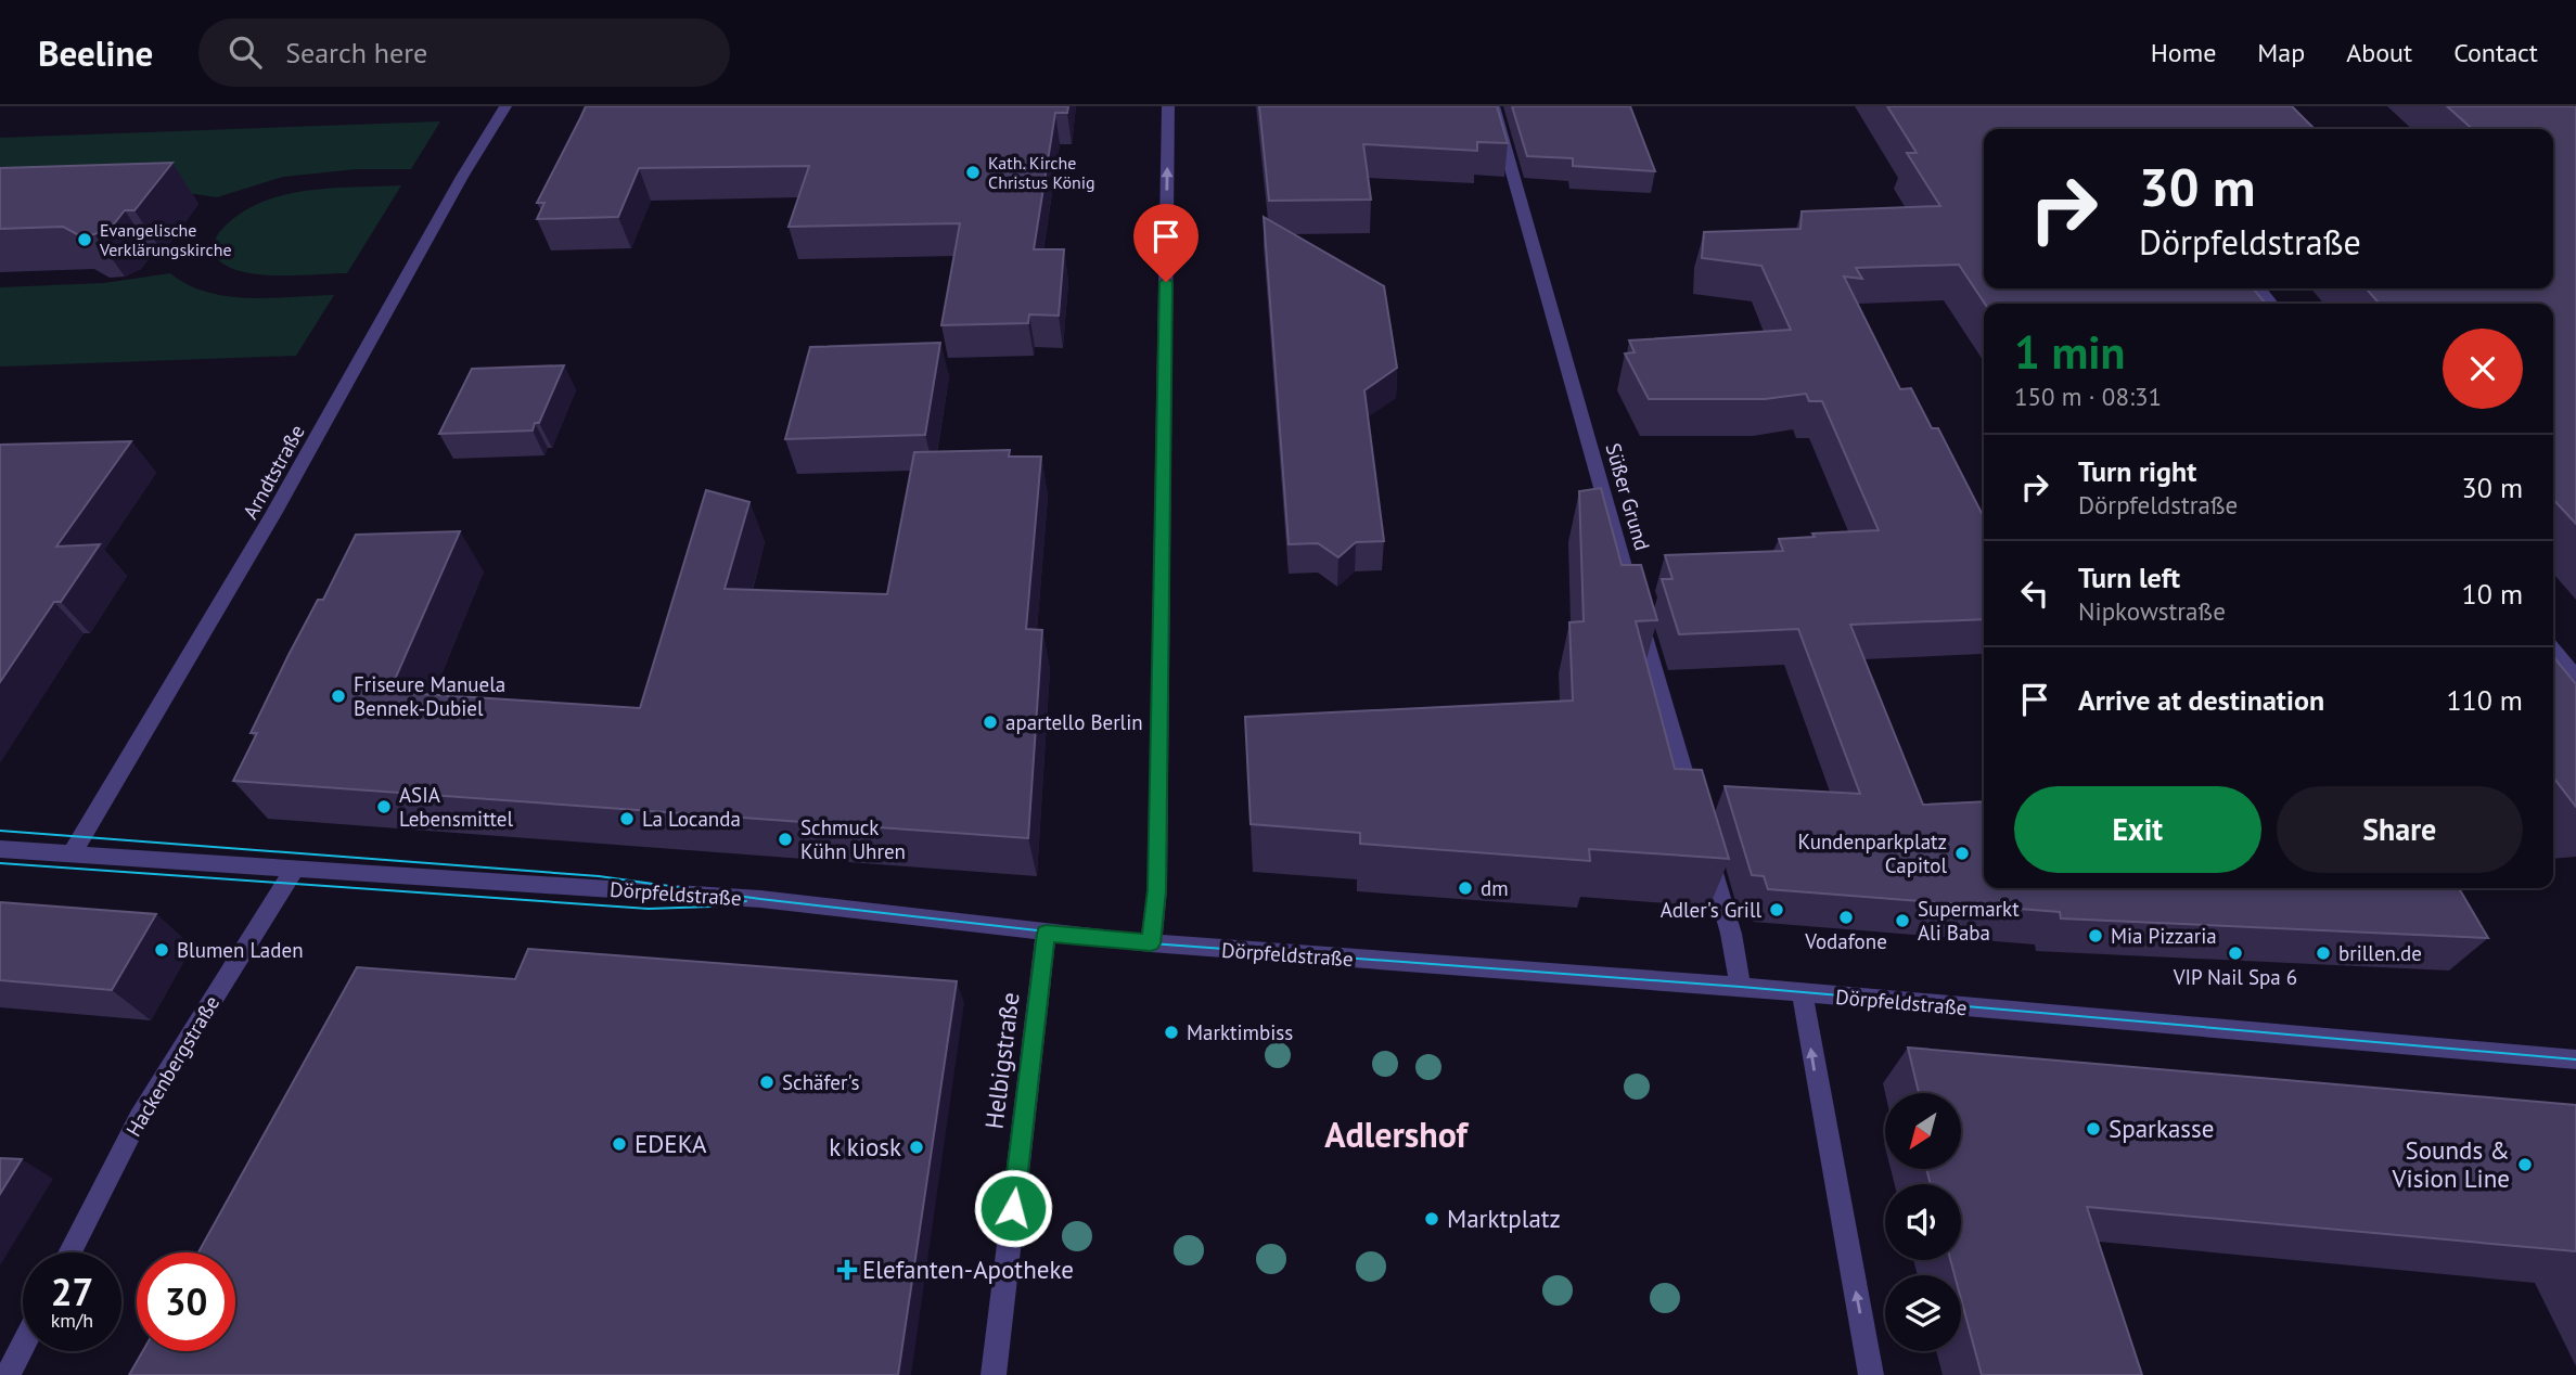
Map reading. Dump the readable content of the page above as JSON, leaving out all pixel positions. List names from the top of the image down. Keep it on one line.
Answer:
{"streets":{"street":["Arndtstraße","Süßer Grund","Dörpfeldstraße","Helbigstraße","Hackenbergstraße"]},"crossings":[["Arndtstraße","Dörpfeldstraße"],["Dörpfeldstraße","Helbigstraße"],["Dörpfeldstraße","Hackenbergstraße"]],"districts":["Adlershof"],"places":{"other":["Kath. Kirche Christus König","Evangelische Verklärungskirche","Friseure Manuela Bennek-Dubiel","apartello Berlin","ASIA Lebensmittel","La Locanda","Schmuck Kühn Uhren","Kundenparkplatz Capitol","dm","Adler's Grill","Vodafone","Supermarkt Ali Baba","Mia Pizzaria","Blumen Laden","VIP Nail Spa 6","brillen.de","Marktimbiss","Schäfer's","Sparkasse","EDEKA","k kiosk","Sounds & Vision Line","Marktplatz"],"health":["Elefanten-Apotheke"]},"north":"bottom left","page":{"header":"Beeline","search":"Search here","nav":["Home","Map","About","Contact"],"turn":["30 m","Dörpfeldstraße"],"heading":["1 min","150 m · 08:31"],"list":[{"name":"Turn right","note":"Dörpfeldstraße","value":"30 m"},{"name":"Turn left","note":"Nipkowstraße","value":"10 m"},{"name":"Arrive at destination","value":"110 m"}],"buttons":["Exit","Share"],"speed":"27 km/h","limit":"30"}}
